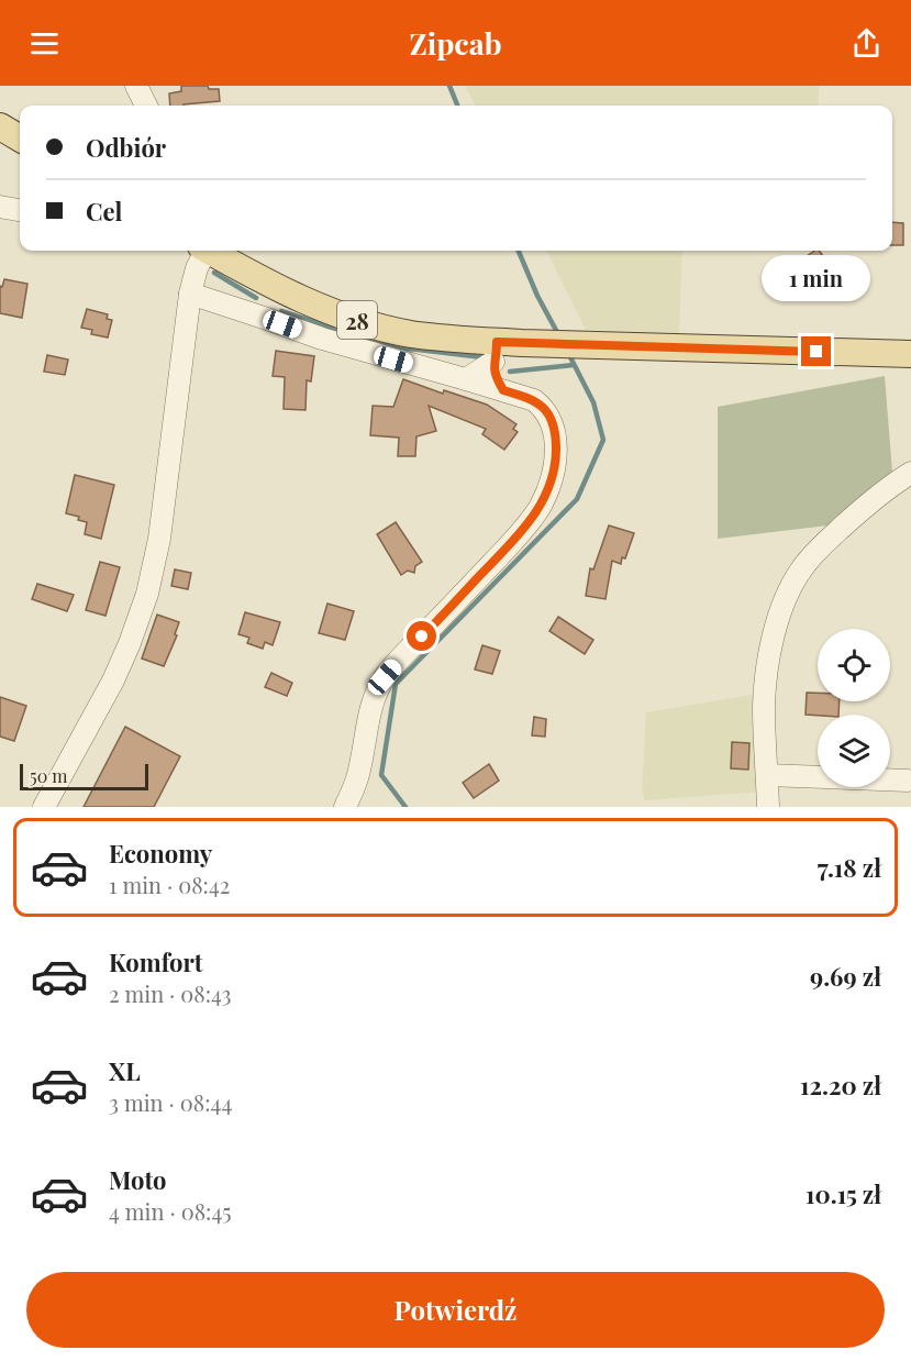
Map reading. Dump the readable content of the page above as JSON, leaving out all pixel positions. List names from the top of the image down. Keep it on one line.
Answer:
{"streets":{"main road":["28"]},"scale_bar":"50 m","page":{"header":"Zipcab","banner":["Odbiór","Cel"],"bubble":"1 min","scale":"50 m","list":[{"name":"Economy","note":"1 min · 08:42","value":"7.18 zł"},{"name":"Komfort","note":"2 min · 08:43","value":"9.69 zł"},{"name":"XL","note":"3 min · 08:44","value":"12.20 zł"},{"name":"Moto","note":"4 min · 08:45","value":"10.15 zł"}],"buttons":"Potwierdź"}}
